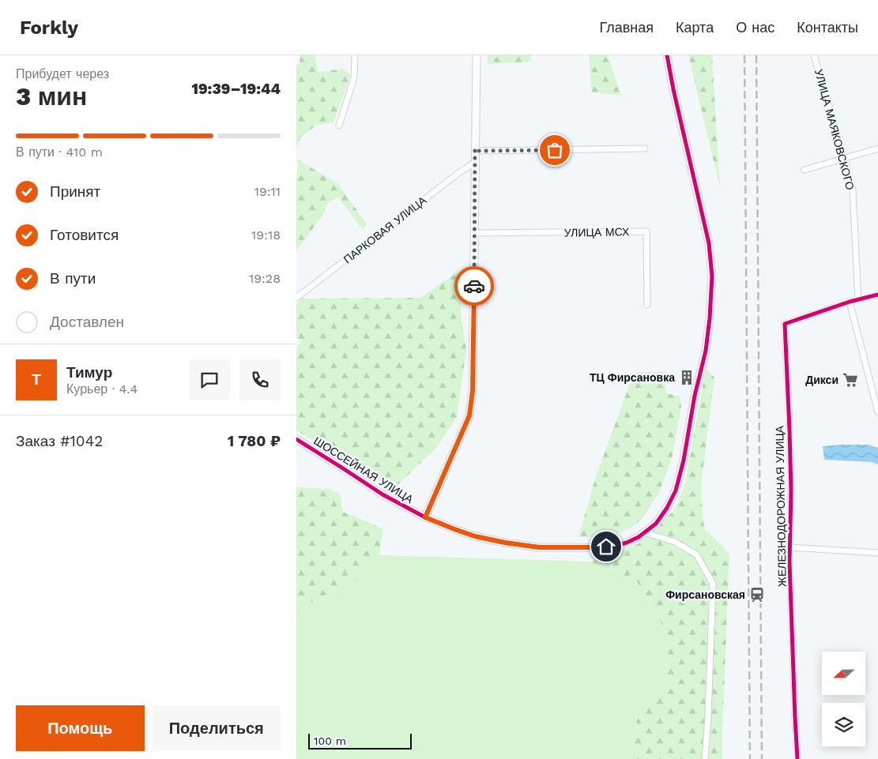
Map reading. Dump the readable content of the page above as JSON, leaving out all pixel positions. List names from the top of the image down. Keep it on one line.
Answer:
{"streets":{"street":["УЛИЦА МАЯКОВСКОГО","ПАРКОВАЯ УЛИЦА","УЛИЦА МСХ","ШОССЕЙНАЯ УЛИЦА","ЖЕЛЕЗНОДОРОЖНАЯ УЛИЦА"]},"places":{"building":["ТЦ Фирсановка"],"supermarket":["Дикси"],"station":["Фирсановская"]},"scale_bar":"100 m","north":"left","page":{"header":"Forkly","nav":["Главная","Карта","О нас","Контакты"],"heading":["3 мин","Прибудет через","19:39–19:44"],"panel":["Тимур","Курьер · 4.4","Заказ #1042","1 780 ₽"],"bar":"В пути · 410 m","list":[["Принят","19:11"],["Готовится","19:18"],["В пути","19:28"],"Доставлен"],"round":"Т","buttons":["Помощь","Поделиться"],"scale":"100 m"}}
